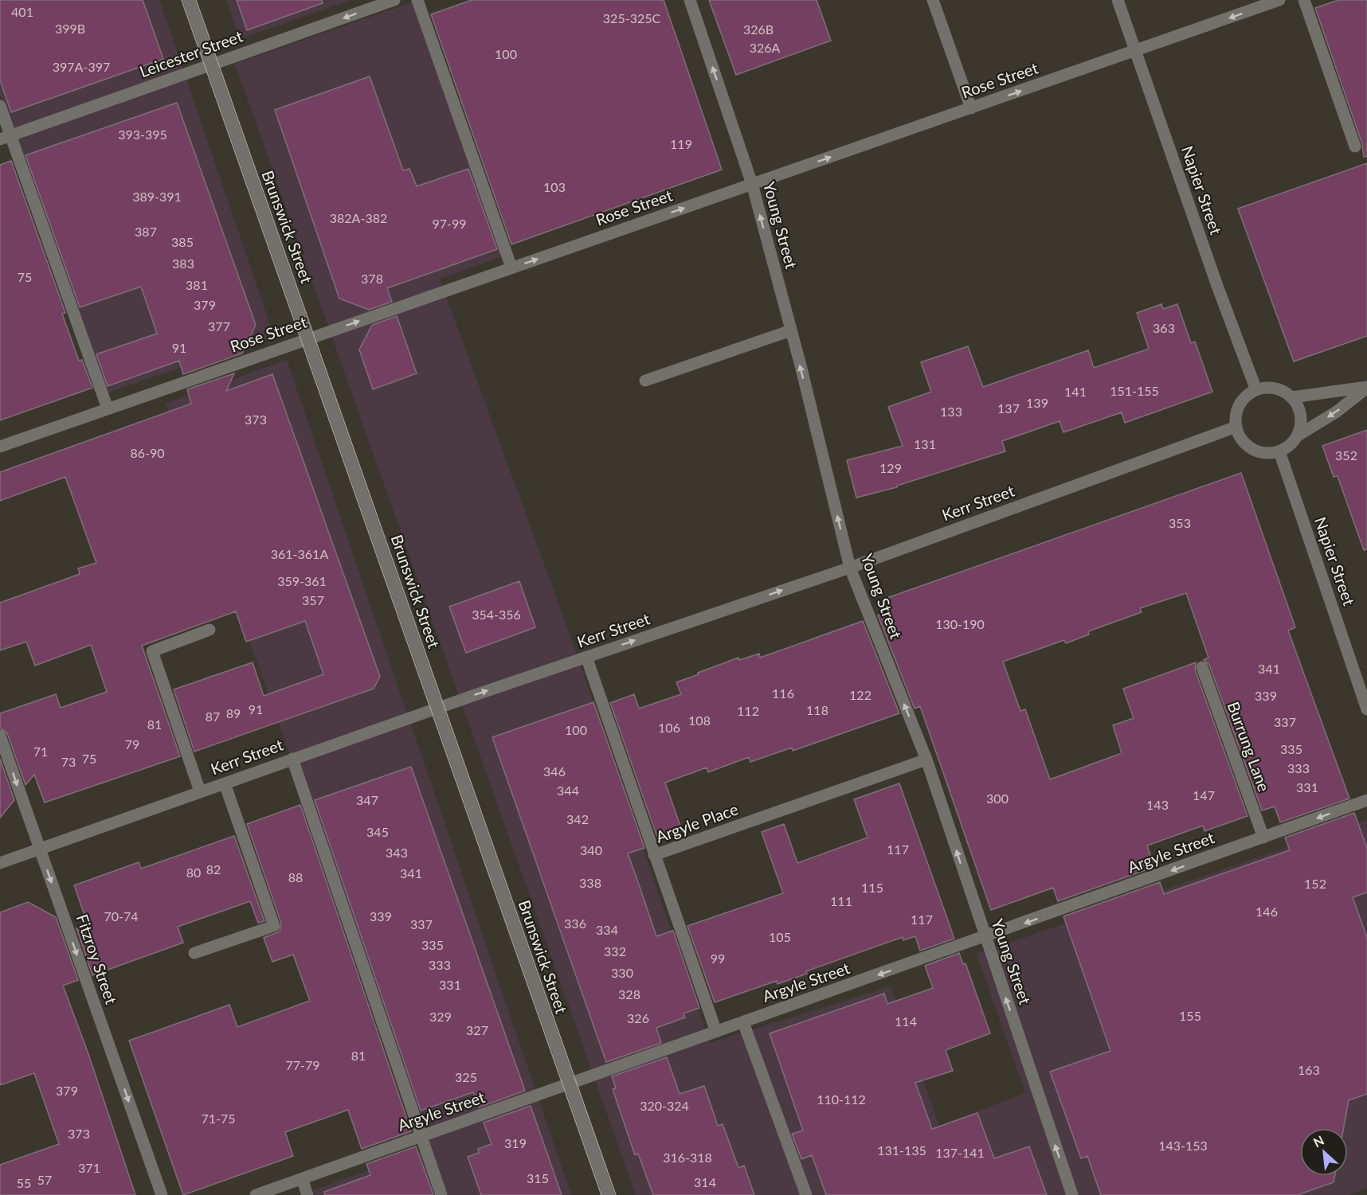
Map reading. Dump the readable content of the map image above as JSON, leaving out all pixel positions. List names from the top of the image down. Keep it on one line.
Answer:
{"streets":{"street":["Leicester Street","Rose Street","Napier Street","Young Street","Brunswick Street","Kerr Street","Burrung Lane","Argyle Place","Argyle Street","Fitzroy Street"]},"crossings":[["Leicester Street","Brunswick Street"],["Rose Street","Napier Street"],["Rose Street","Young Street"],["Rose Street","Brunswick Street"],["Napier Street","Kerr Street"],["Young Street","Kerr Street"],["Young Street","Argyle Place"],["Young Street","Argyle Street"],["Brunswick Street","Kerr Street"],["Brunswick Street","Argyle Street"],["Kerr Street","Fitzroy Street"],["Burrung Lane","Argyle Street"],["Argyle Place","Argyle Street"]],"one_way":["Leicester Street","Young Street","Argyle Street","Fitzroy Street"],"house_numbers":["401","325-325C","399B","326B","326A","100","397A-397","393-395","119","103","389-391","382A-382","97-99","387","385","383","75","378","381","379","377","363","91","151-155","141","139","137","133","373","131","86-90","352","129","353","361-361A","359-361","357","354-356","130-190","341","116","122","339","91","118","112","89","87","108","337","81","106","100","79","335","71","75","73","333","346","331","344","147","300","347","143","342","345","117","340","343","82","80","341","88","338","152","115","111","146","70-74","339","117","336","337","334","105","335","332","99","333","330","331","328","155","329","326","114","327","81","77-79","163","325","379","110-112","320-324","71-75","373","319","143-153","131-135","137-141","316-318","371","315","57","314","55"],"north":"top left"}
